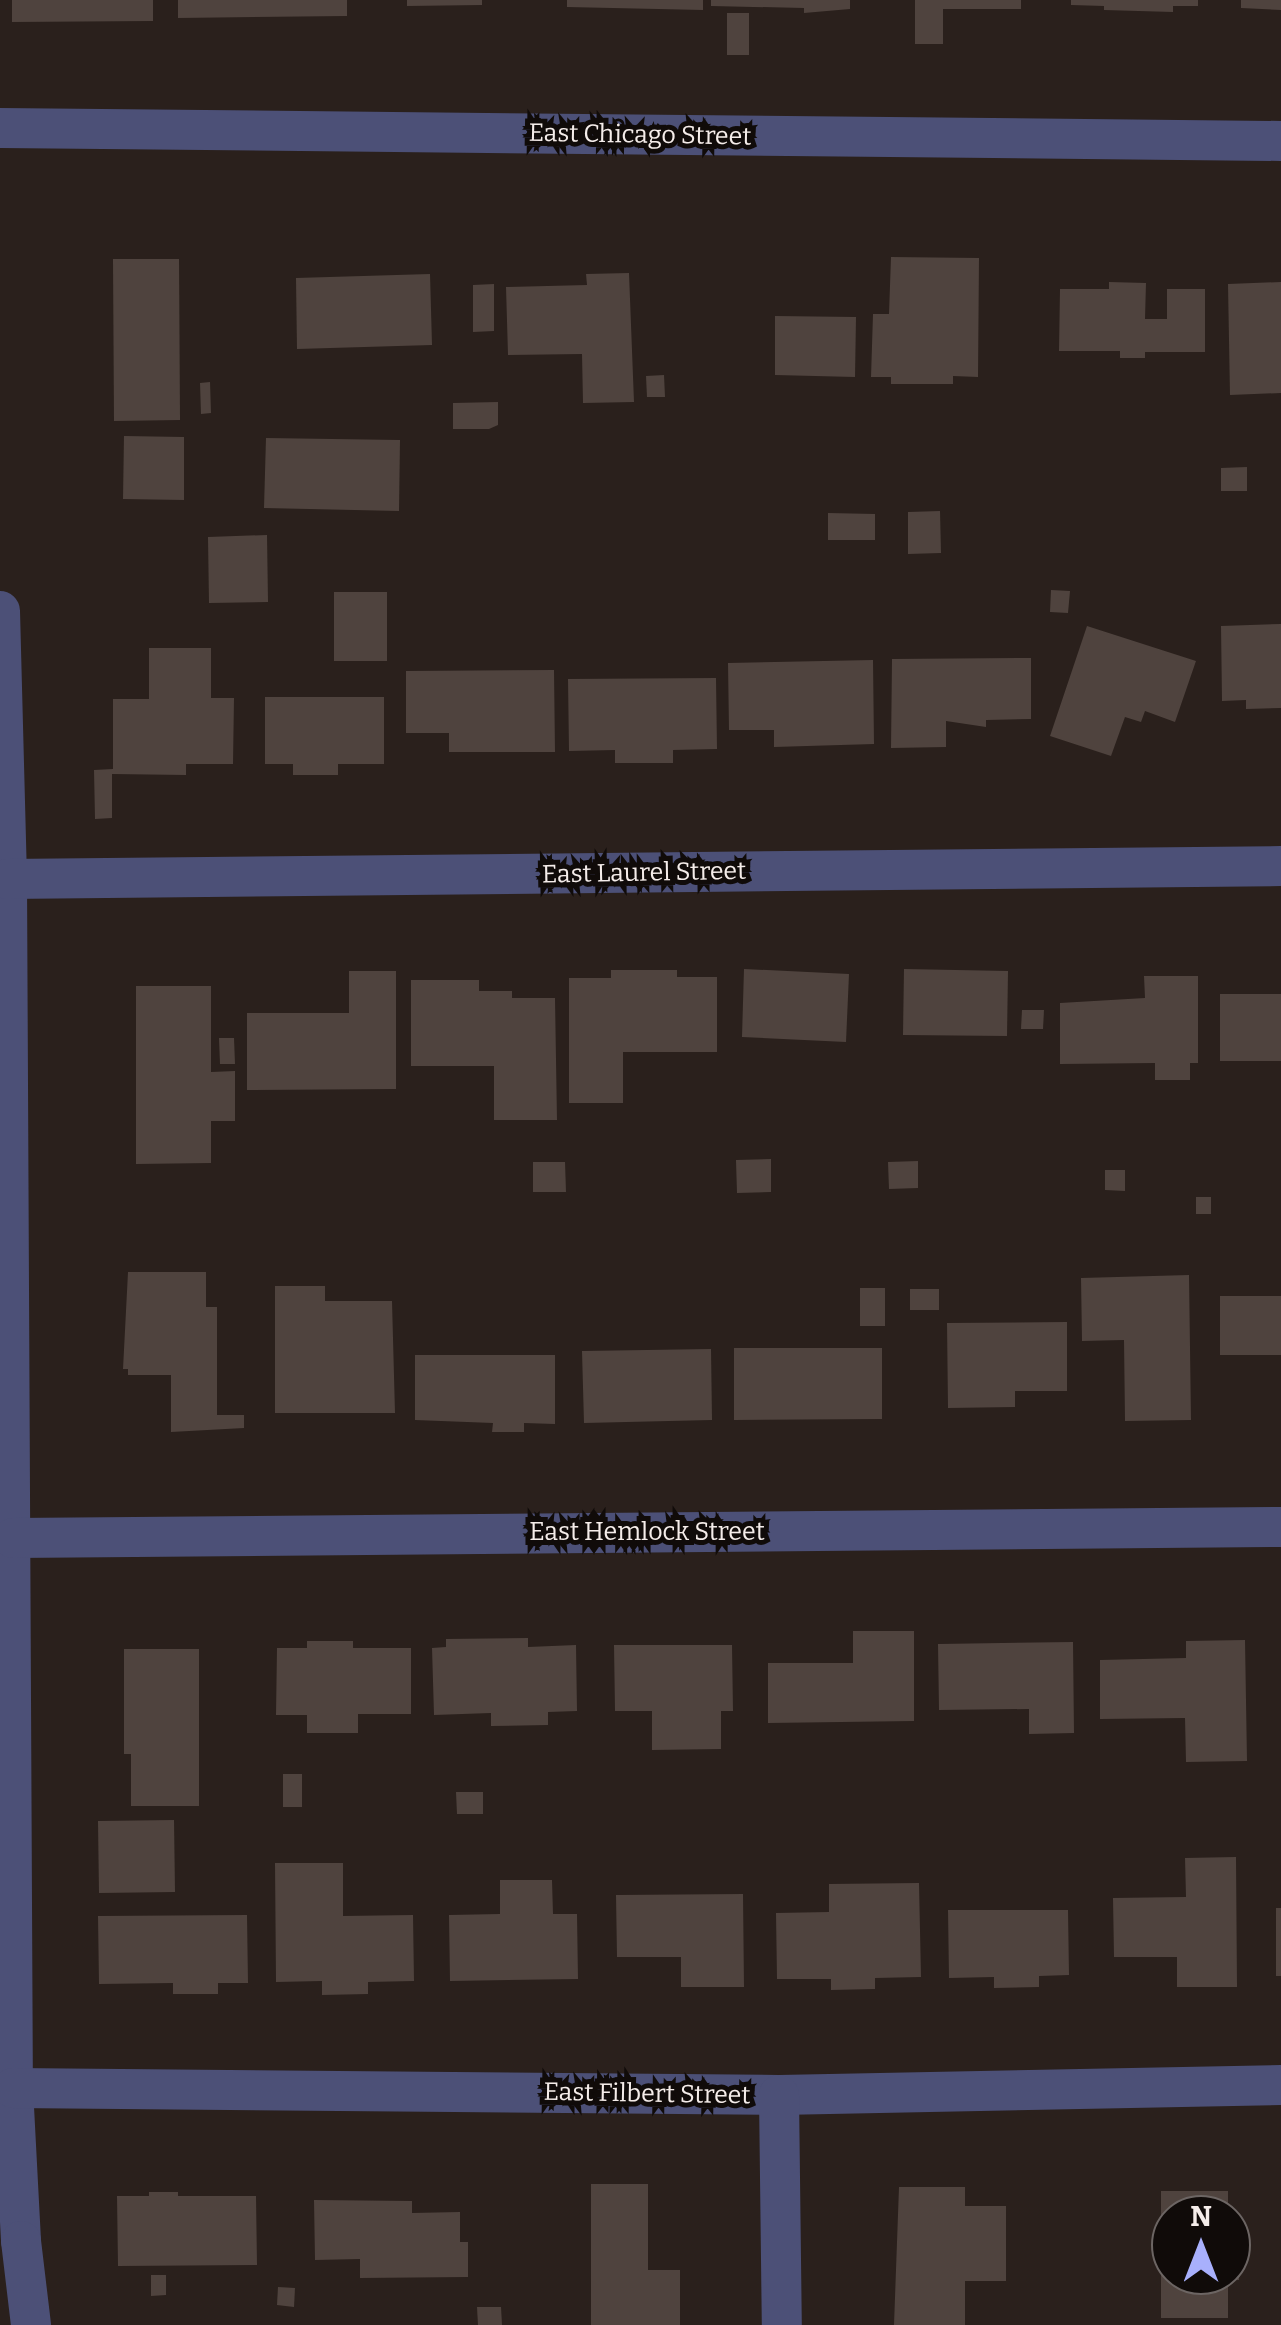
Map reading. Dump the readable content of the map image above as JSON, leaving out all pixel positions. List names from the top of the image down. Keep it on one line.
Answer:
{"streets":{"street":["East Chicago Street","East Laurel Street","East Hemlock Street","East Filbert Street"]},"north":"top"}
